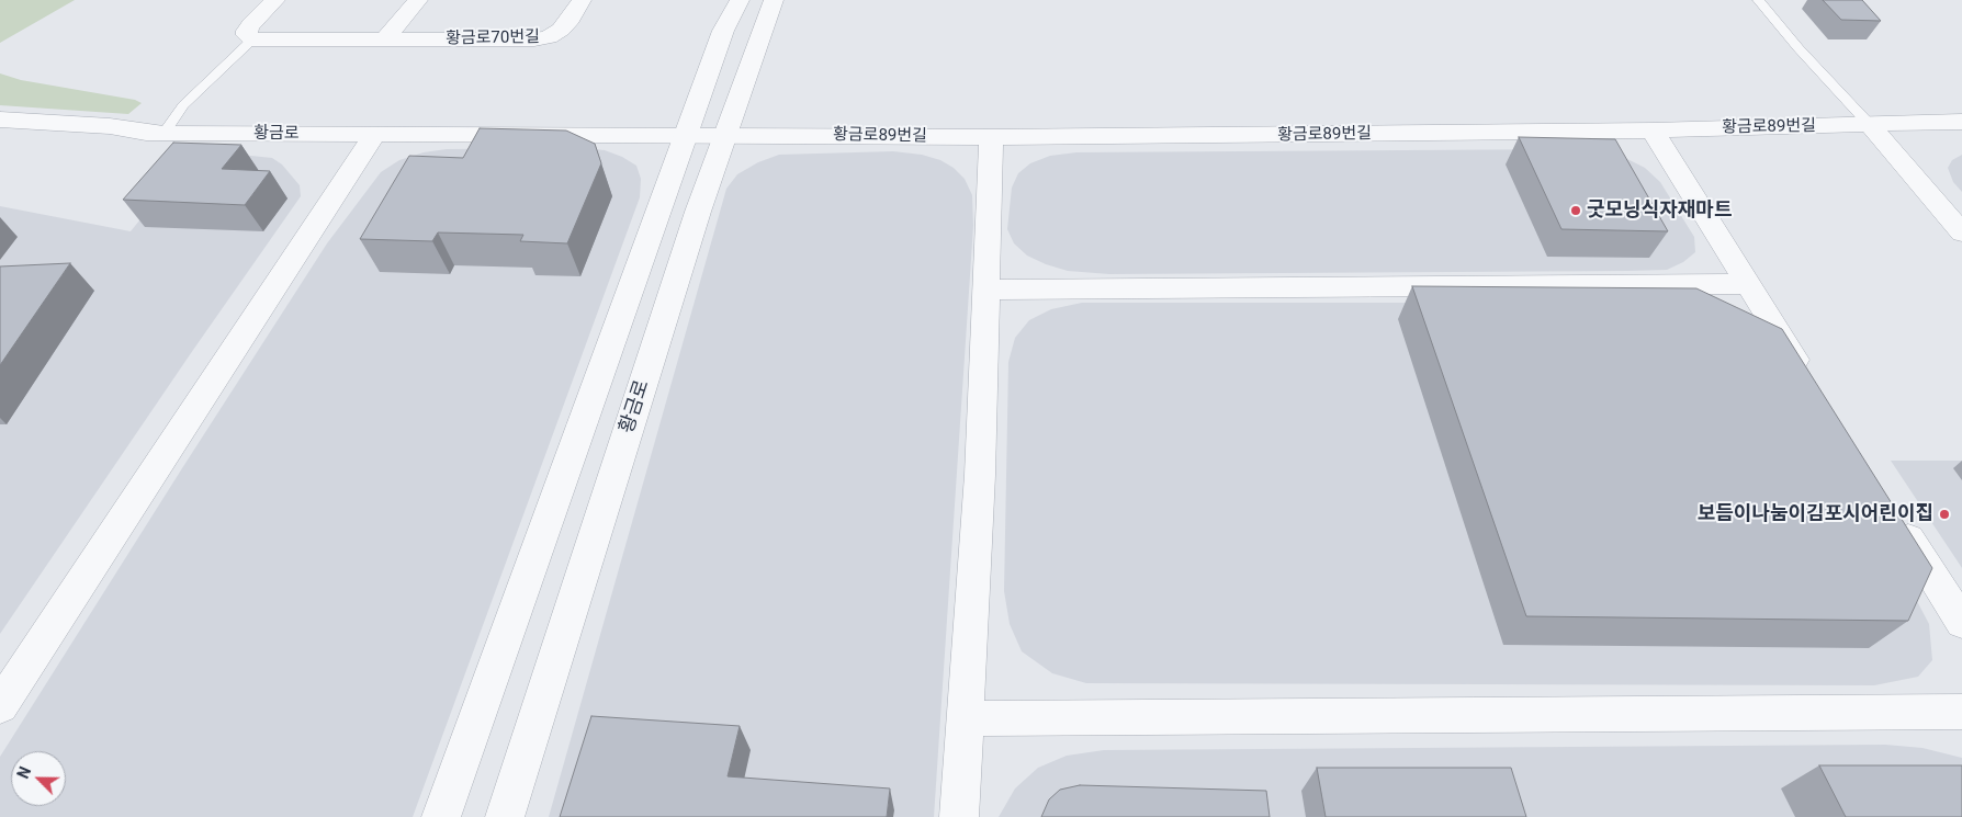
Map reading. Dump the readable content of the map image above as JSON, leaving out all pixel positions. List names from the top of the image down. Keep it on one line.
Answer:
{"streets":{"street":["황금로70번길","황금로89번길","황금로"]},"crossings":[["황금로89번길","황금로"]],"places":["굿모닝식자재마트","보듬이나눔이김포시어린이집"],"north":"top left"}
